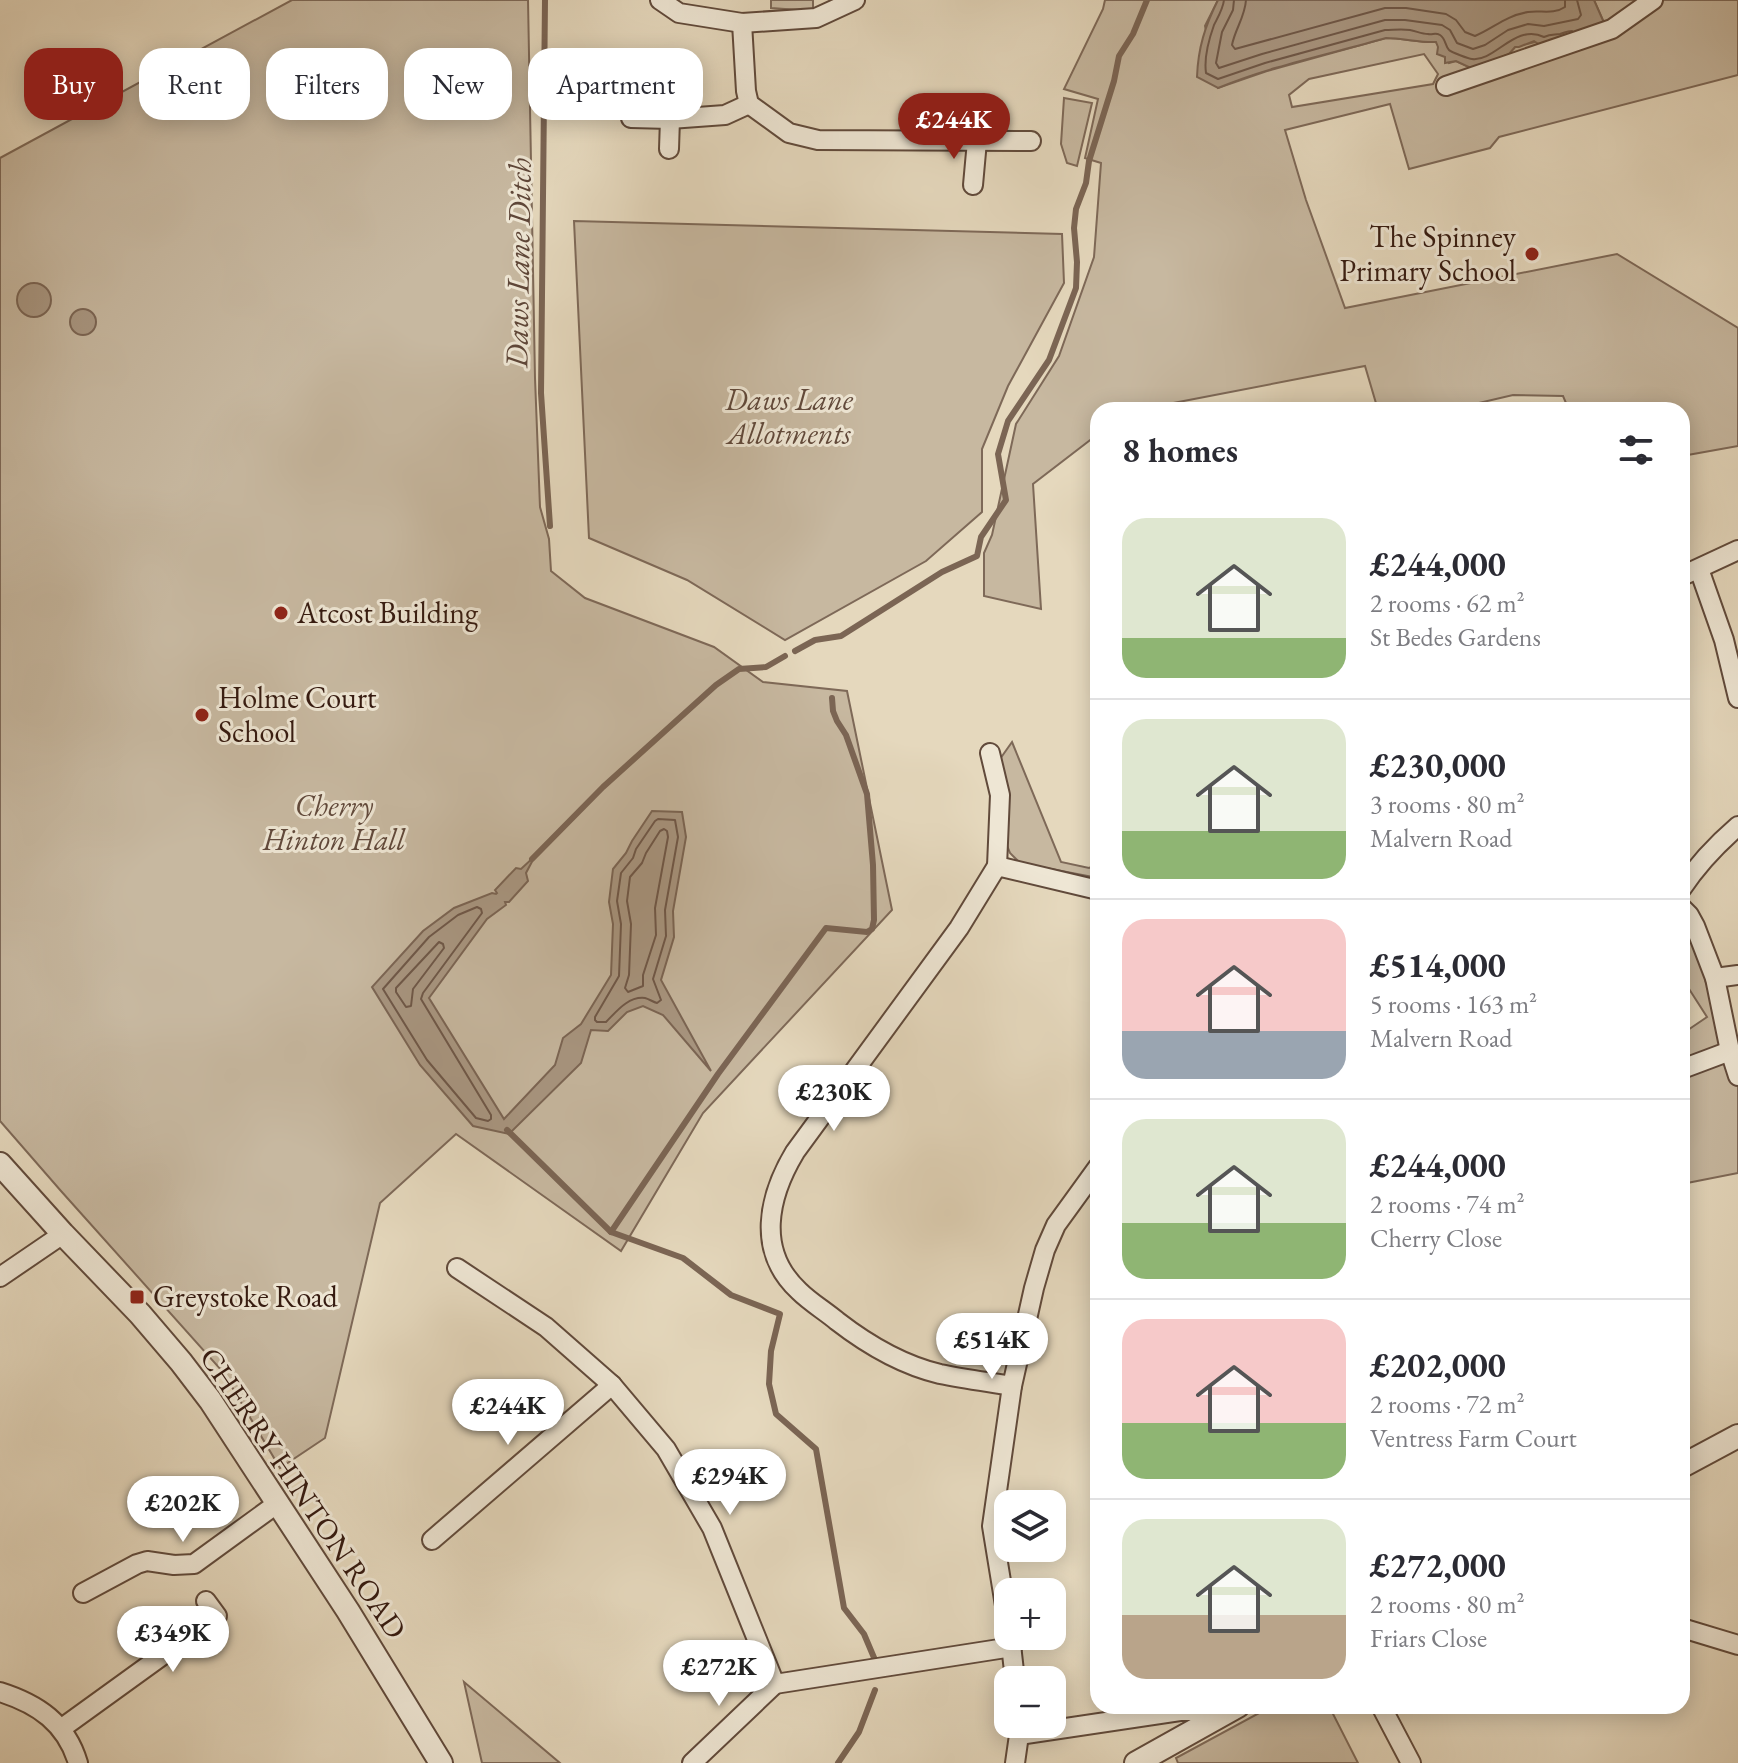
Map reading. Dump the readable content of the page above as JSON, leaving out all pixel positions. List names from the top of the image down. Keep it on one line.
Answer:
{"streets":{"street":["CHERRY HINTON ROAD"]},"water":["Daws Lane Ditch"],"parks":["Daws Lane Allotments","Cherry Hinton Hall"],"places":{"other":["The Spinney Primary School","Atcost Building","Holme Court School"],"transit":["Greystoke Road"]},"page":{"chip":["Buy","Rent","Filters","New","Apartment"],"price":["£244K","£230K","£514K","£244K","£294K","£202K","£349K","£272K"],"heading":"8 homes","list":[{"name":"£244,000","note":"2 rooms · 62 m² · St Bedes Gardens"},{"name":"£230,000","note":"3 rooms · 80 m² · Malvern Road"},{"name":"£514,000","note":"5 rooms · 163 m² · Malvern Road"},{"name":"£244,000","note":"2 rooms · 74 m² · Cherry Close"},{"name":"£202,000","note":"2 rooms · 72 m² · Ventress Farm Court"},{"name":"£272,000","note":"2 rooms · 80 m² · Friars Close"}],"map_buttons":["+","−"]}}
